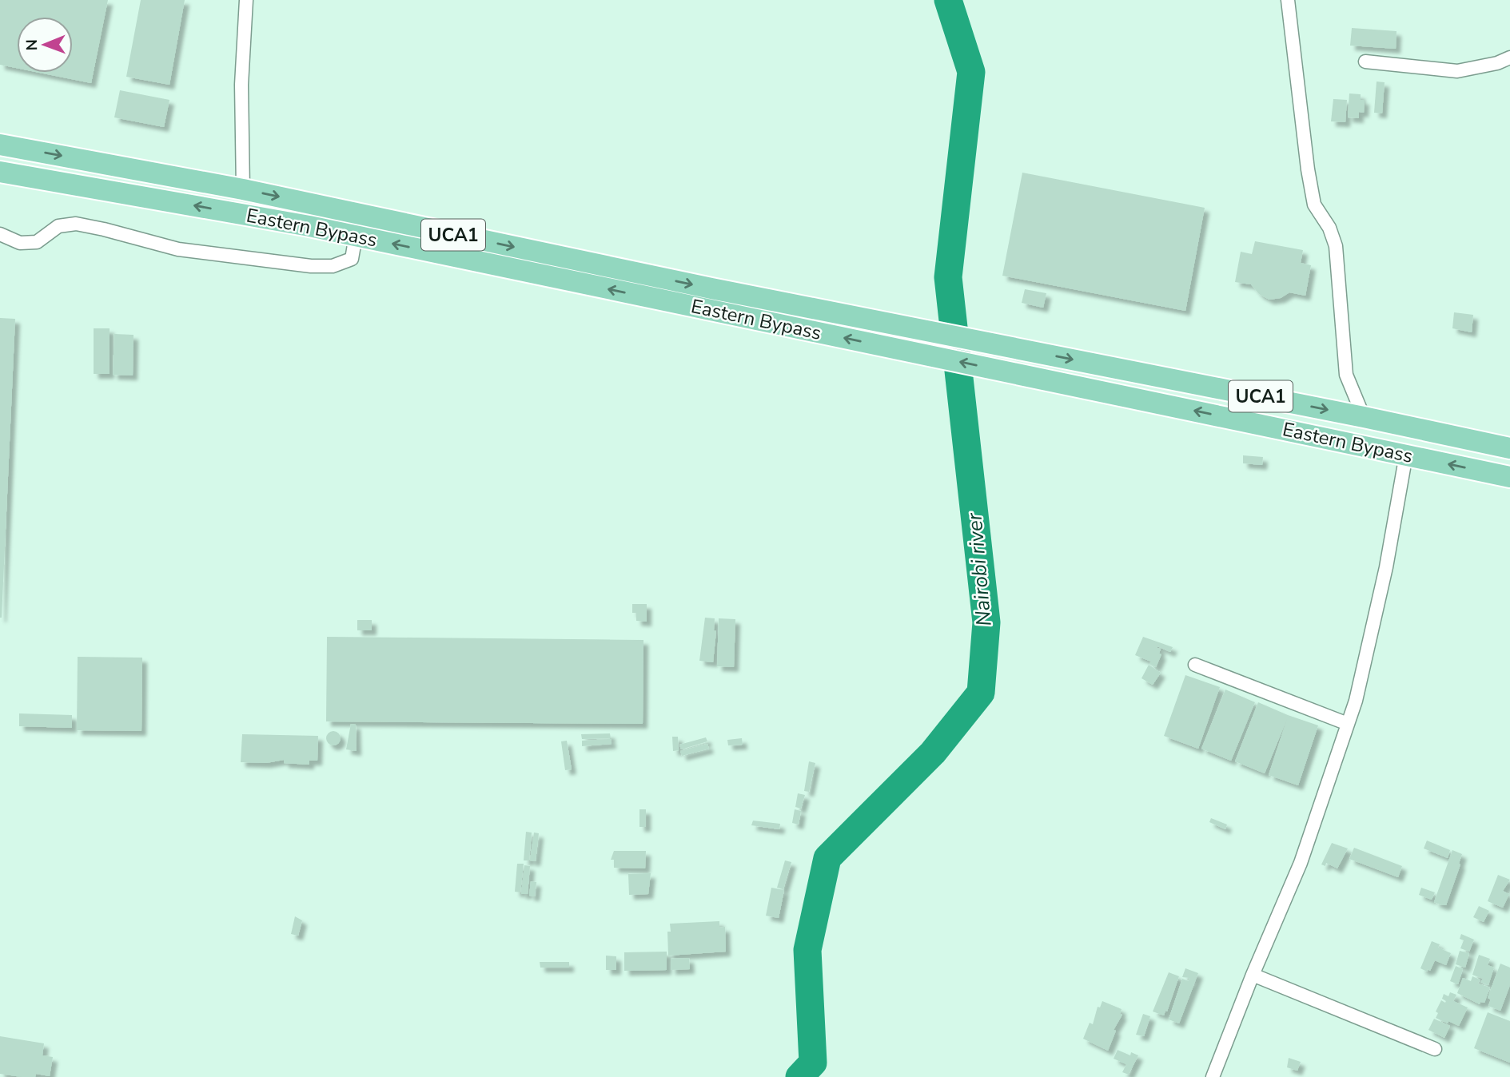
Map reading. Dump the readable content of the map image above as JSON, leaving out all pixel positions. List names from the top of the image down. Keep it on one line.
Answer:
{"streets":{"main road":["Eastern Bypass","UCA1"]},"water":["Nairobi river"],"north":"left"}
